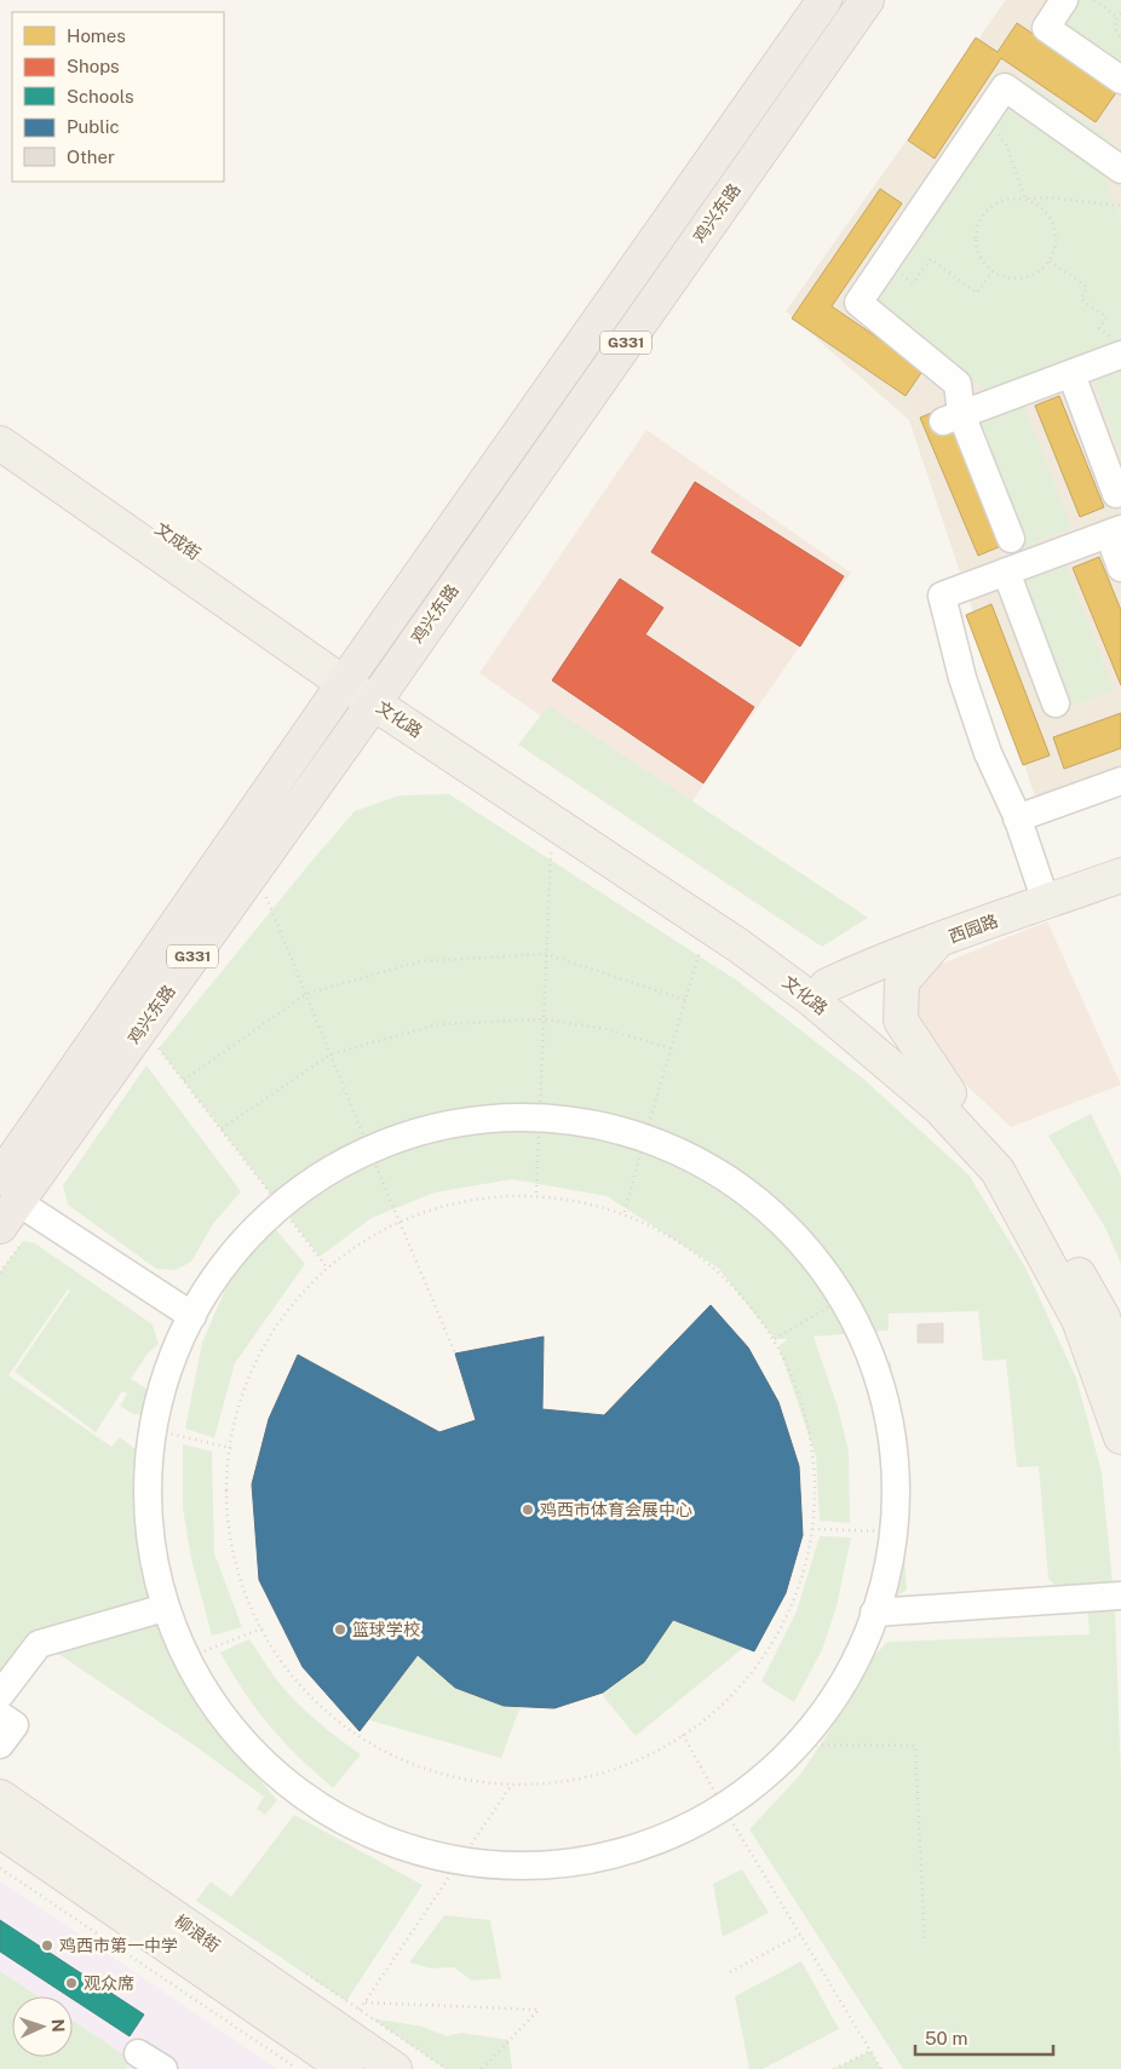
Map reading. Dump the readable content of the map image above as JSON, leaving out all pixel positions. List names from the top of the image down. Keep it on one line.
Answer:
{"streets":{"highway":["鸡兴东路","G331"],"main road":["文成街","文化路","西园路","柳浪街"]},"crossings":[["鸡兴东路","文成街"],["鸡兴东路","文化路"],["文成街","文化路"],["文化路","西园路"]],"places":["鸡西市体育会展中心","篮球学校","鸡西市第一中学","观众席"],"legend":["Homes","Shops","Schools","Public","Other"],"scale_bar":"50 m","north":"right"}
